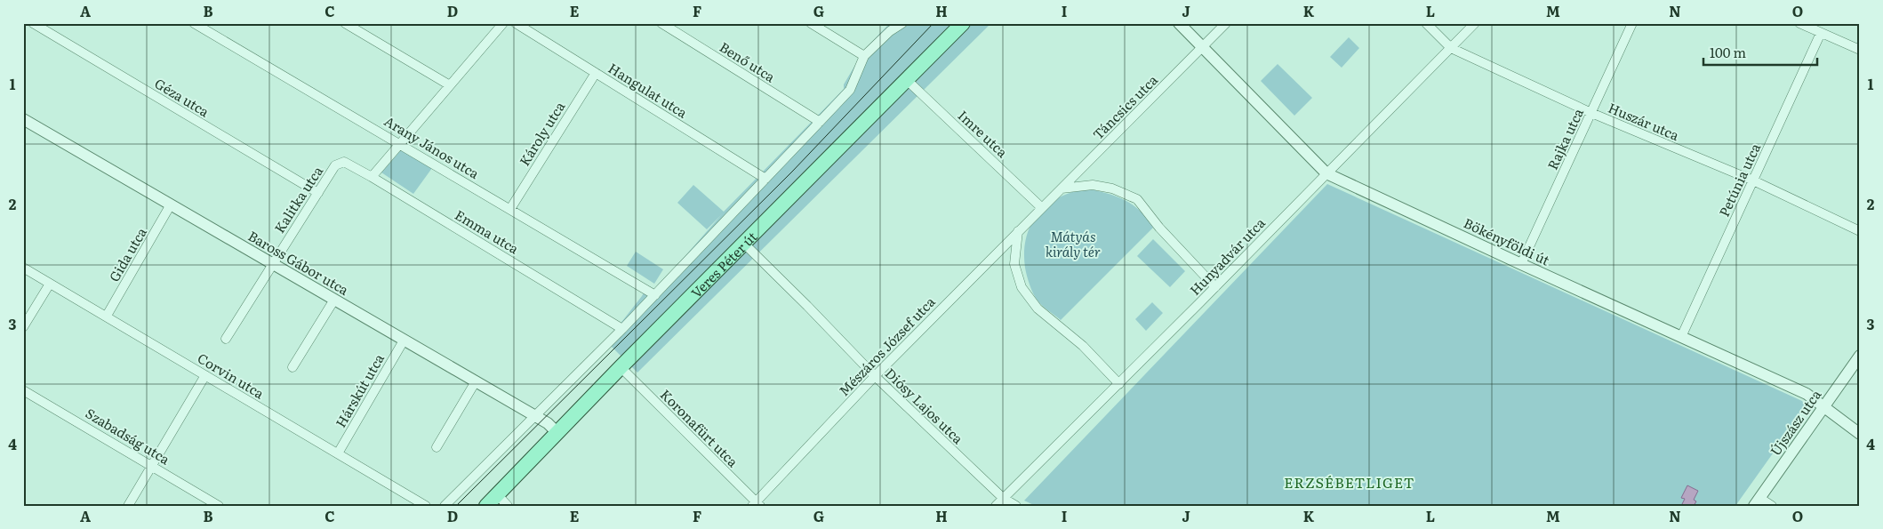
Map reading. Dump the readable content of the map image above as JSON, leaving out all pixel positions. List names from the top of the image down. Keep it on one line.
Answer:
{"streets":{"main road":["Veres Péter út"],"street":["Benő utca","Hangulat utca","Géza utca","Táncsics utca","Huszár utca","Károly utca","Imre utca","Rajka utca","Arany János utca","Petúnia utca","Kalitka utca","Emma utca","Bökényföldi út","Gida utca","Hunyadvár utca","Baross Gábor utca","Mészáros József utca","Corvin utca","Hárskút utca","Diósy Lajos utca","Újszász utca","Koronafürt utca","Szabadság utca"]},"crossings":[["Benő utca","Veres Péter út"],["Hangulat utca","Károly utca"],["Hangulat utca","Veres Péter út"],["Géza utca","Kalitka utca"],["Táncsics utca","Imre utca"],["Táncsics utca","Bökényföldi út"],["Táncsics utca","Mészáros József utca"],["Huszár utca","Rajka utca"],["Huszár utca","Petúnia utca"],["Huszár utca","Hunyadvár utca"],["Károly utca","Arany János utca"],["Imre utca","Veres Péter út"],["Imre utca","Mészáros József utca"],["Rajka utca","Bökényföldi út"],["Arany János utca","Veres Péter út"],["Petúnia utca","Bökényföldi út"],["Kalitka utca","Emma utca"],["Kalitka utca","Baross Gábor utca"],["Emma utca","Veres Péter út"],["Bökényföldi út","Hunyadvár utca"],["Bökényföldi út","Újszász utca"],["Gida utca","Baross Gábor utca"],["Gida utca","Corvin utca"],["Hunyadvár utca","Diósy Lajos utca"],["Baross Gábor utca","Veres Péter út"],["Baross Gábor utca","Hárskút utca"],["Veres Péter út","Diósy Lajos utca"],["Veres Péter út","Koronafürt utca"],["Mészáros József utca","Diósy Lajos utca"],["Mészáros József utca","Koronafürt utca"],["Corvin utca","Hárskút utca"]],"districts":["ERZSÉBETLIGET"],"parks":["Mátyás király tér"],"scale_bar":"100 m","grid":{"columns":["A","B","C","D","E","F","G","H","I","J","K","L","M","N","O"],"rows":["1","2","3","4"]}}
